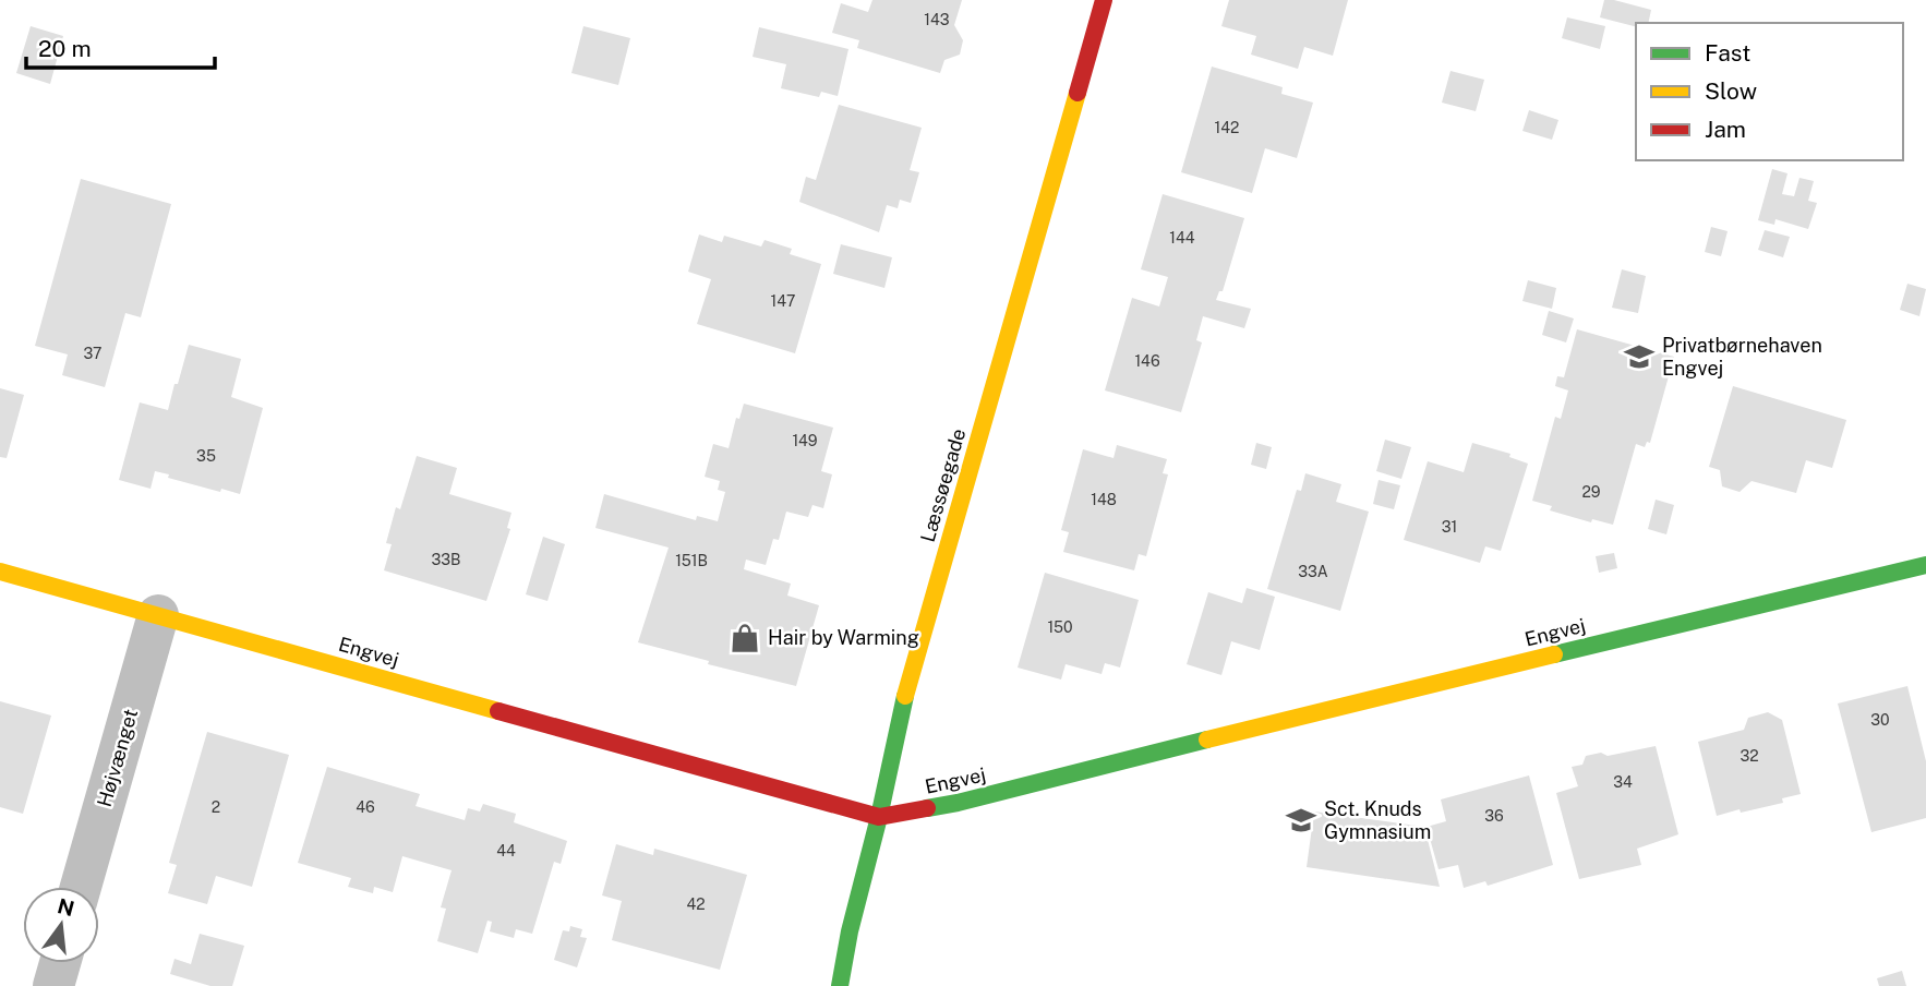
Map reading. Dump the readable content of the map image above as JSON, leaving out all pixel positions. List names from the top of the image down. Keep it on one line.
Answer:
{"streets":{"street":["Læssøegade","Engvej","Højvænget"]},"crossings":[["Læssøegade","Engvej"],["Engvej","Højvænget"]],"places":{"school or university":["Privatbørnehaven Engvej","Sct. Knuds Gymnasium"],"shop":["Hair by Warming"]},"house_numbers":["143","142","144","147","37","146","149","35","29","148","31","33B","151B","33A","150","30","32","34","2","46","36","44","42"],"legend":["Fast","Slow","Jam"],"scale_bar":"20 m","north":"top"}
